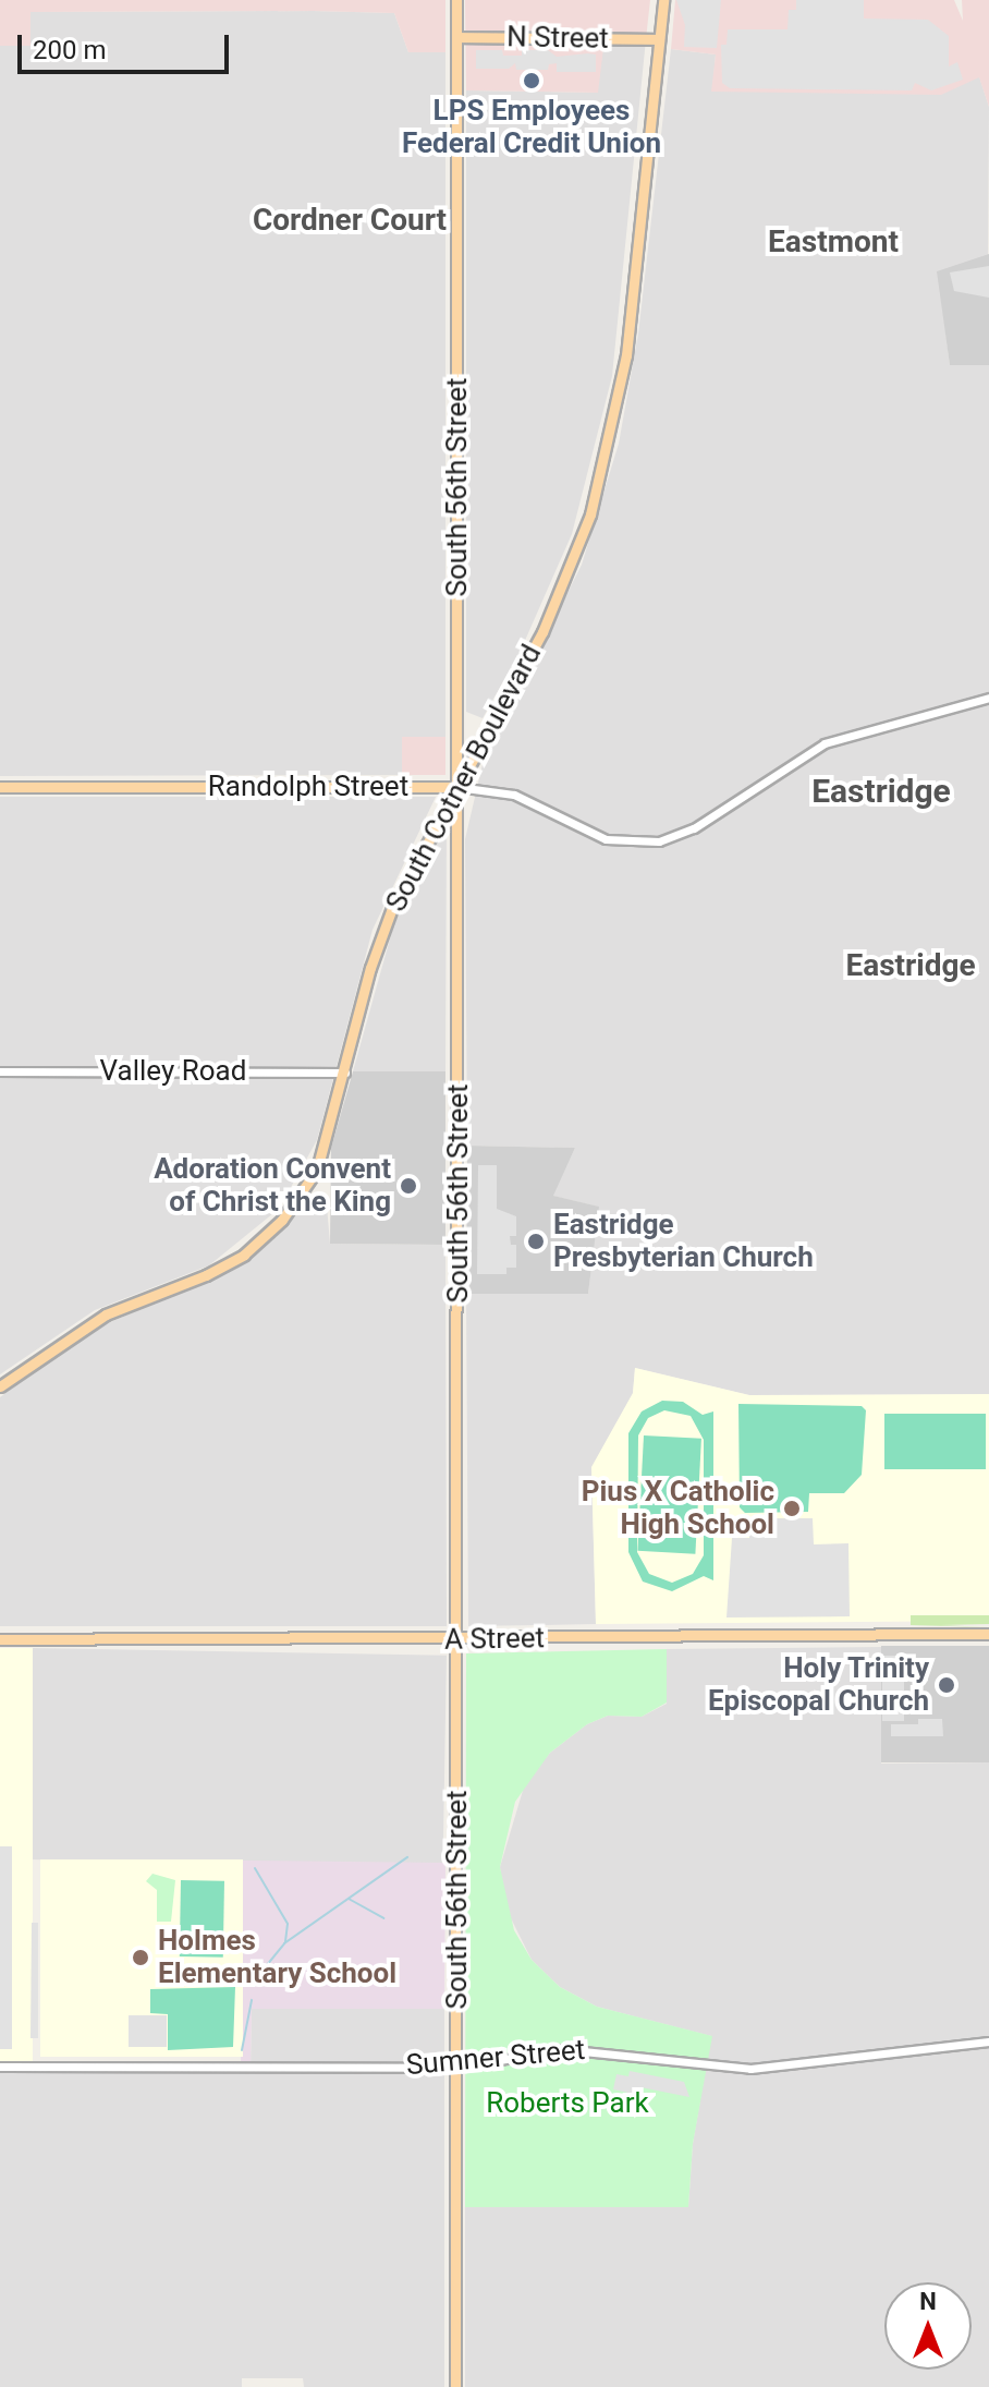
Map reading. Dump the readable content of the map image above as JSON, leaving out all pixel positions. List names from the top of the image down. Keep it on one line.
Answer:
{"streets":{"main road":["N Street","South 56th Street","South Cotner Boulevard","Randolph Street","A Street"],"street":["Valley Road","Sumner Street"]},"crossings":[["N Street","South 56th Street"],["N Street","South Cotner Boulevard"],["South 56th Street","South Cotner Boulevard"],["South 56th Street","Randolph Street"],["South 56th Street","A Street"],["South 56th Street","Sumner Street"],["South Cotner Boulevard","Randolph Street"],["South Cotner Boulevard","Valley Road"]],"districts":["Cordner Court","Eastmont","Eastridge","Eastridge"],"parks":["Roberts Park"],"places":["LPS Employees Federal Credit Union","Adoration Convent of Christ the King","Eastridge Presbyterian Church","Pius X Catholic High School","Holy Trinity Episcopal Church","Holmes Elementary School"],"scale_bar":"200 m","north":"top"}
